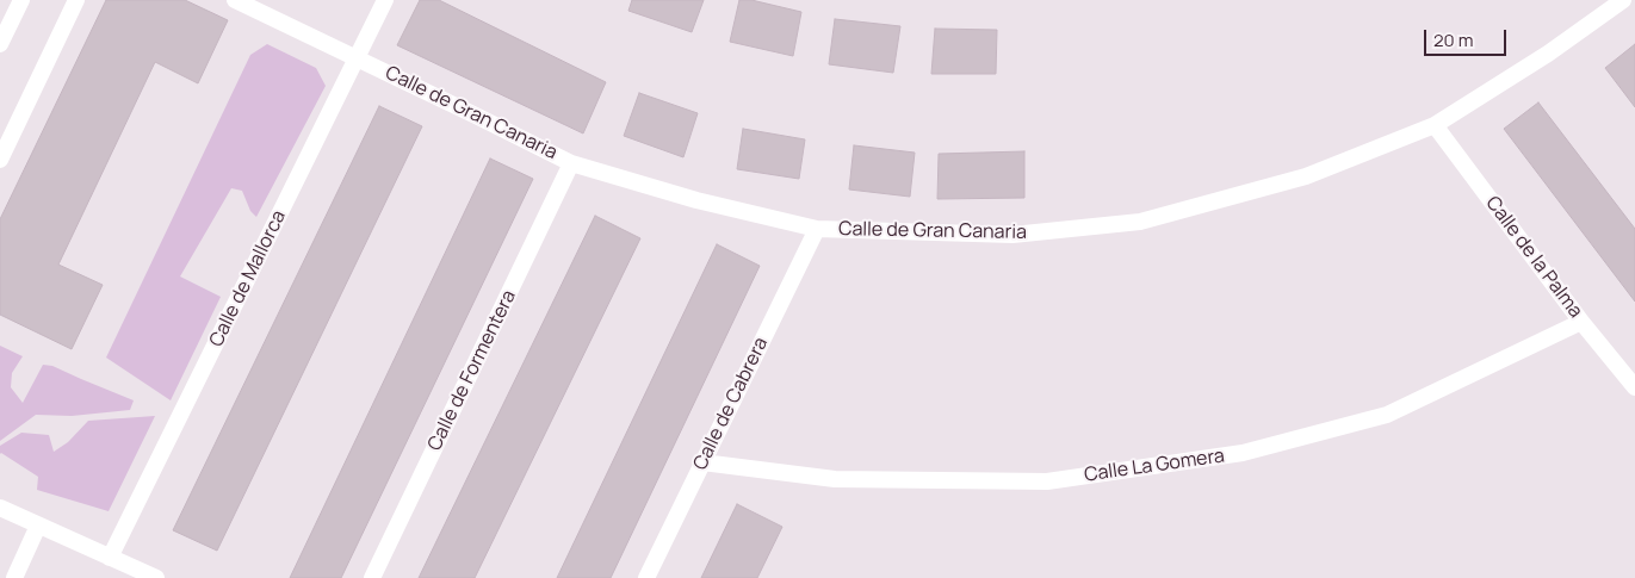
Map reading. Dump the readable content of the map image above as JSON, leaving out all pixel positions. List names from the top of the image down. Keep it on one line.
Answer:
{"streets":{"street":["Calle de Gran Canaria","Calle de la Palma","Calle de Mallorca","Calle de Formentera","Calle de Cabrera","Calle La Gomera"]},"crossings":[["Calle de Gran Canaria","Calle de la Palma"],["Calle de Gran Canaria","Calle de Mallorca"],["Calle de Gran Canaria","Calle de Formentera"],["Calle de Gran Canaria","Calle de Cabrera"],["Calle de la Palma","Calle La Gomera"],["Calle de Cabrera","Calle La Gomera"]],"scale_bar":"20 m"}
